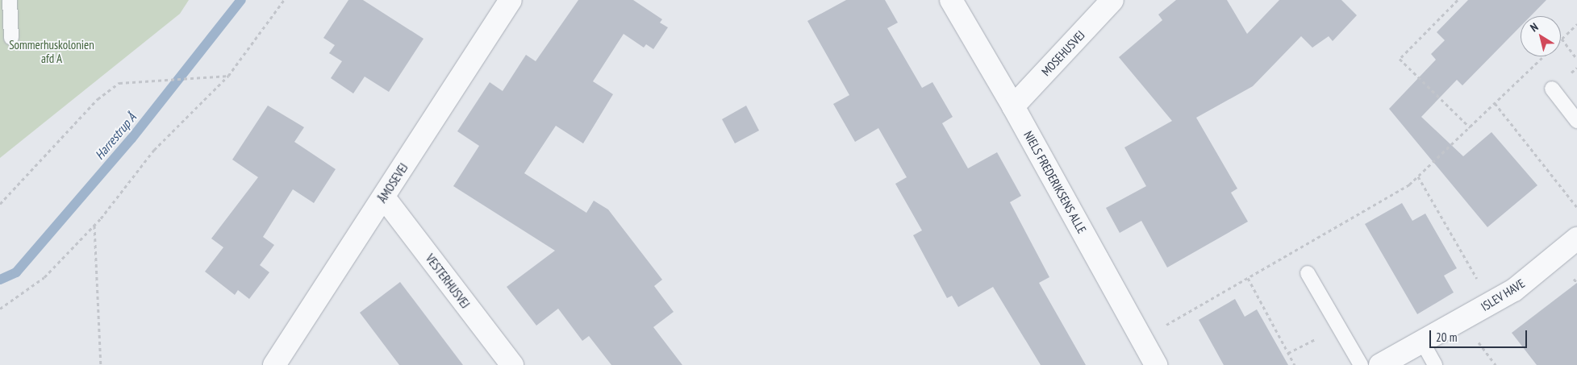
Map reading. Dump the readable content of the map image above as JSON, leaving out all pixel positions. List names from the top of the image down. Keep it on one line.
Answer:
{"streets":{"street":["MOSEHUSVEJ","NIELS FREDERIKSENS ALLE","ÅMOSEVEJ","VESTERHUSVEJ","ISLEV HAVE"]},"crossings":[["MOSEHUSVEJ","NIELS FREDERIKSENS ALLE"],["ÅMOSEVEJ","VESTERHUSVEJ"]],"water":["Harrestrup Å"],"parks":["Sommerhuskolonien afd A"],"scale_bar":"20 m","north":"top left"}
